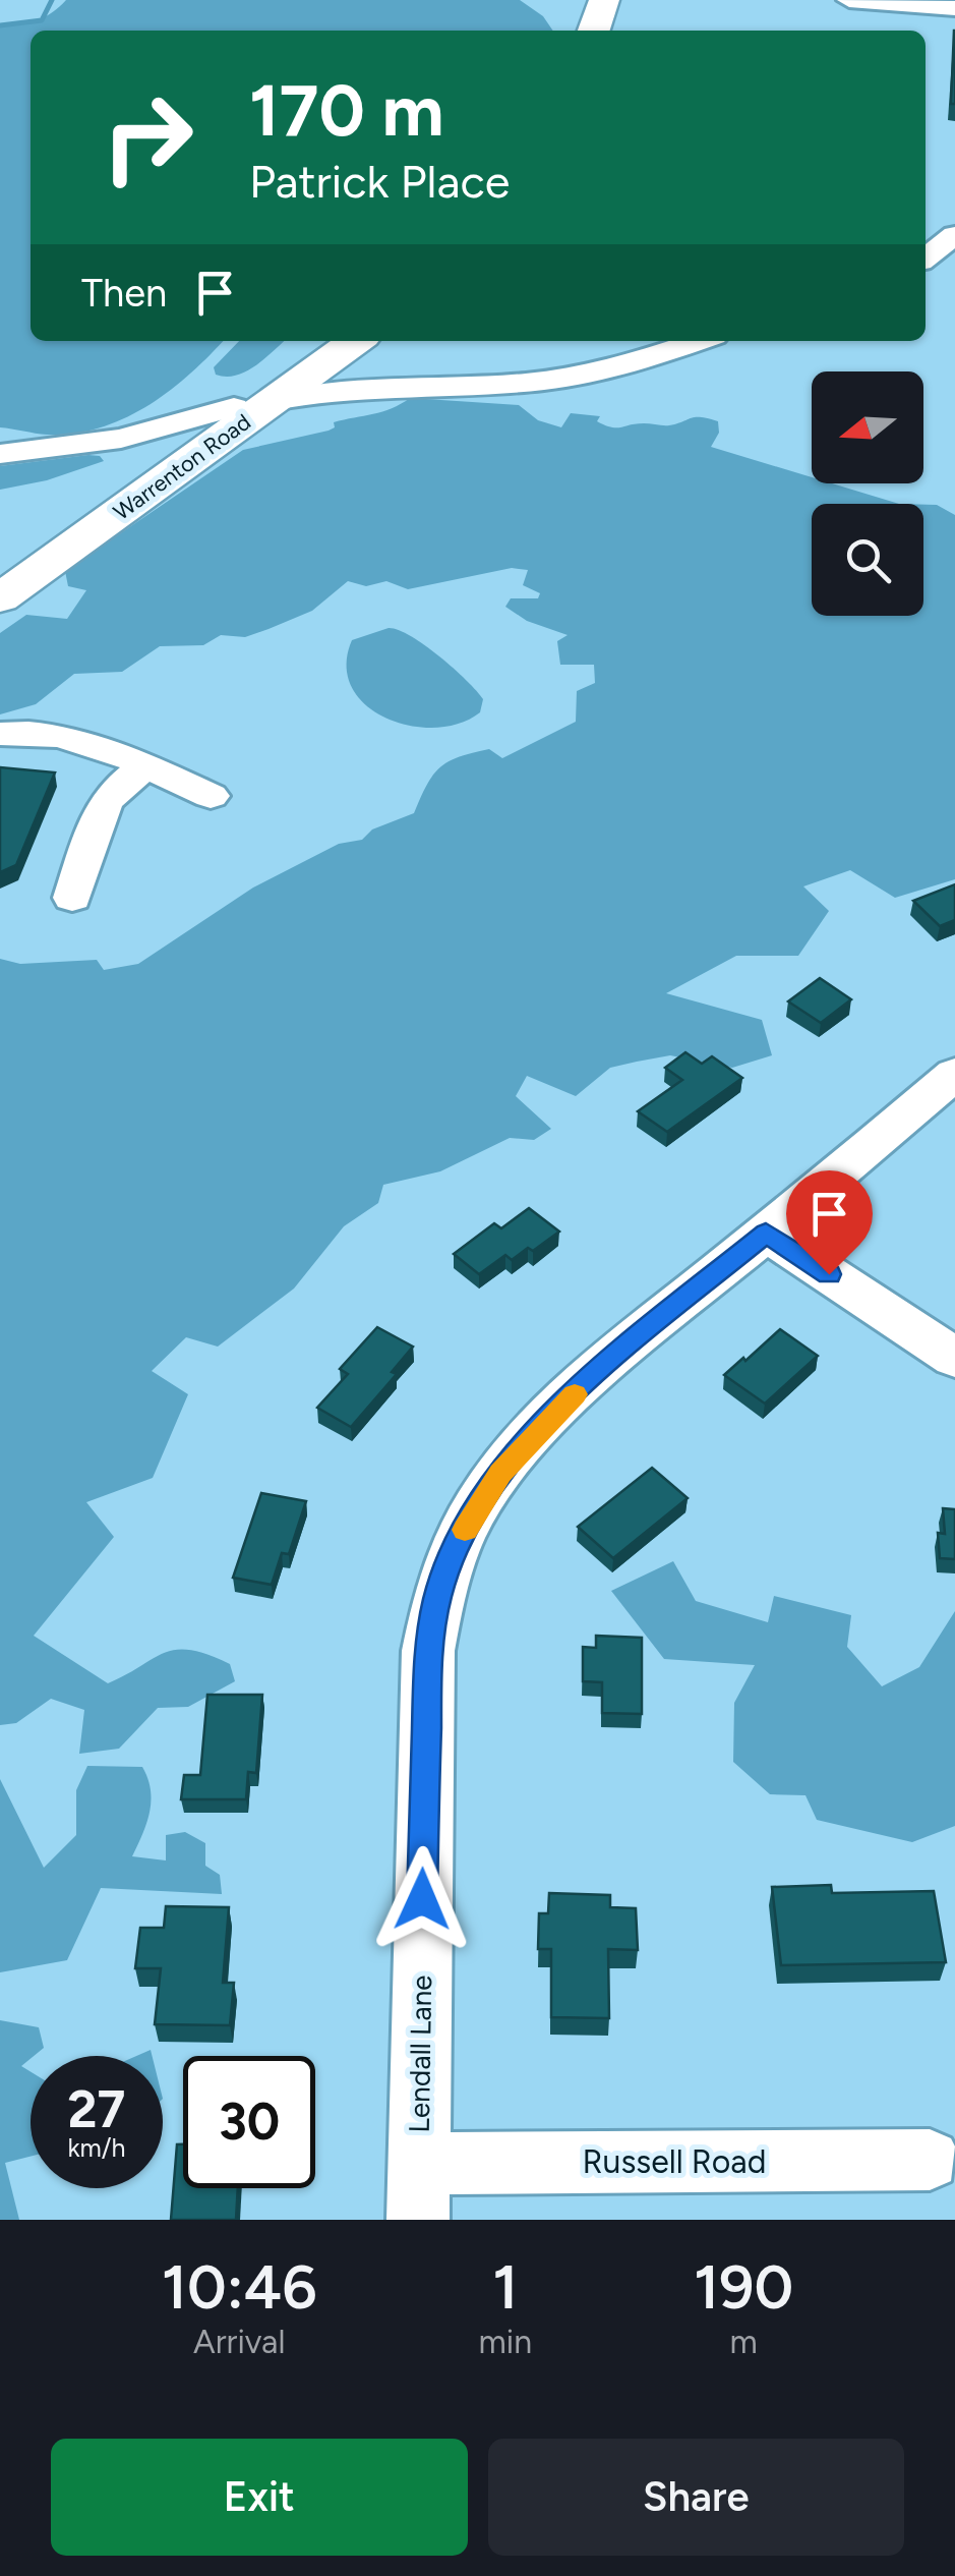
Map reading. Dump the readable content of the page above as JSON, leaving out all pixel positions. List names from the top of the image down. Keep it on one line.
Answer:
{"streets":{"main road":["Warrenton Road"],"street":["Lendall Lane","Russell Road"]},"crossings":[["Lendall Lane","Russell Road"]],"north":"left","page":{"turn":["170 m","Patrick Place"],"then":"Then","speed":"27 km/h","limit":"30","eta":["10:46","Arrival","1","min","190","m"],"buttons":["Exit","Share"]}}
